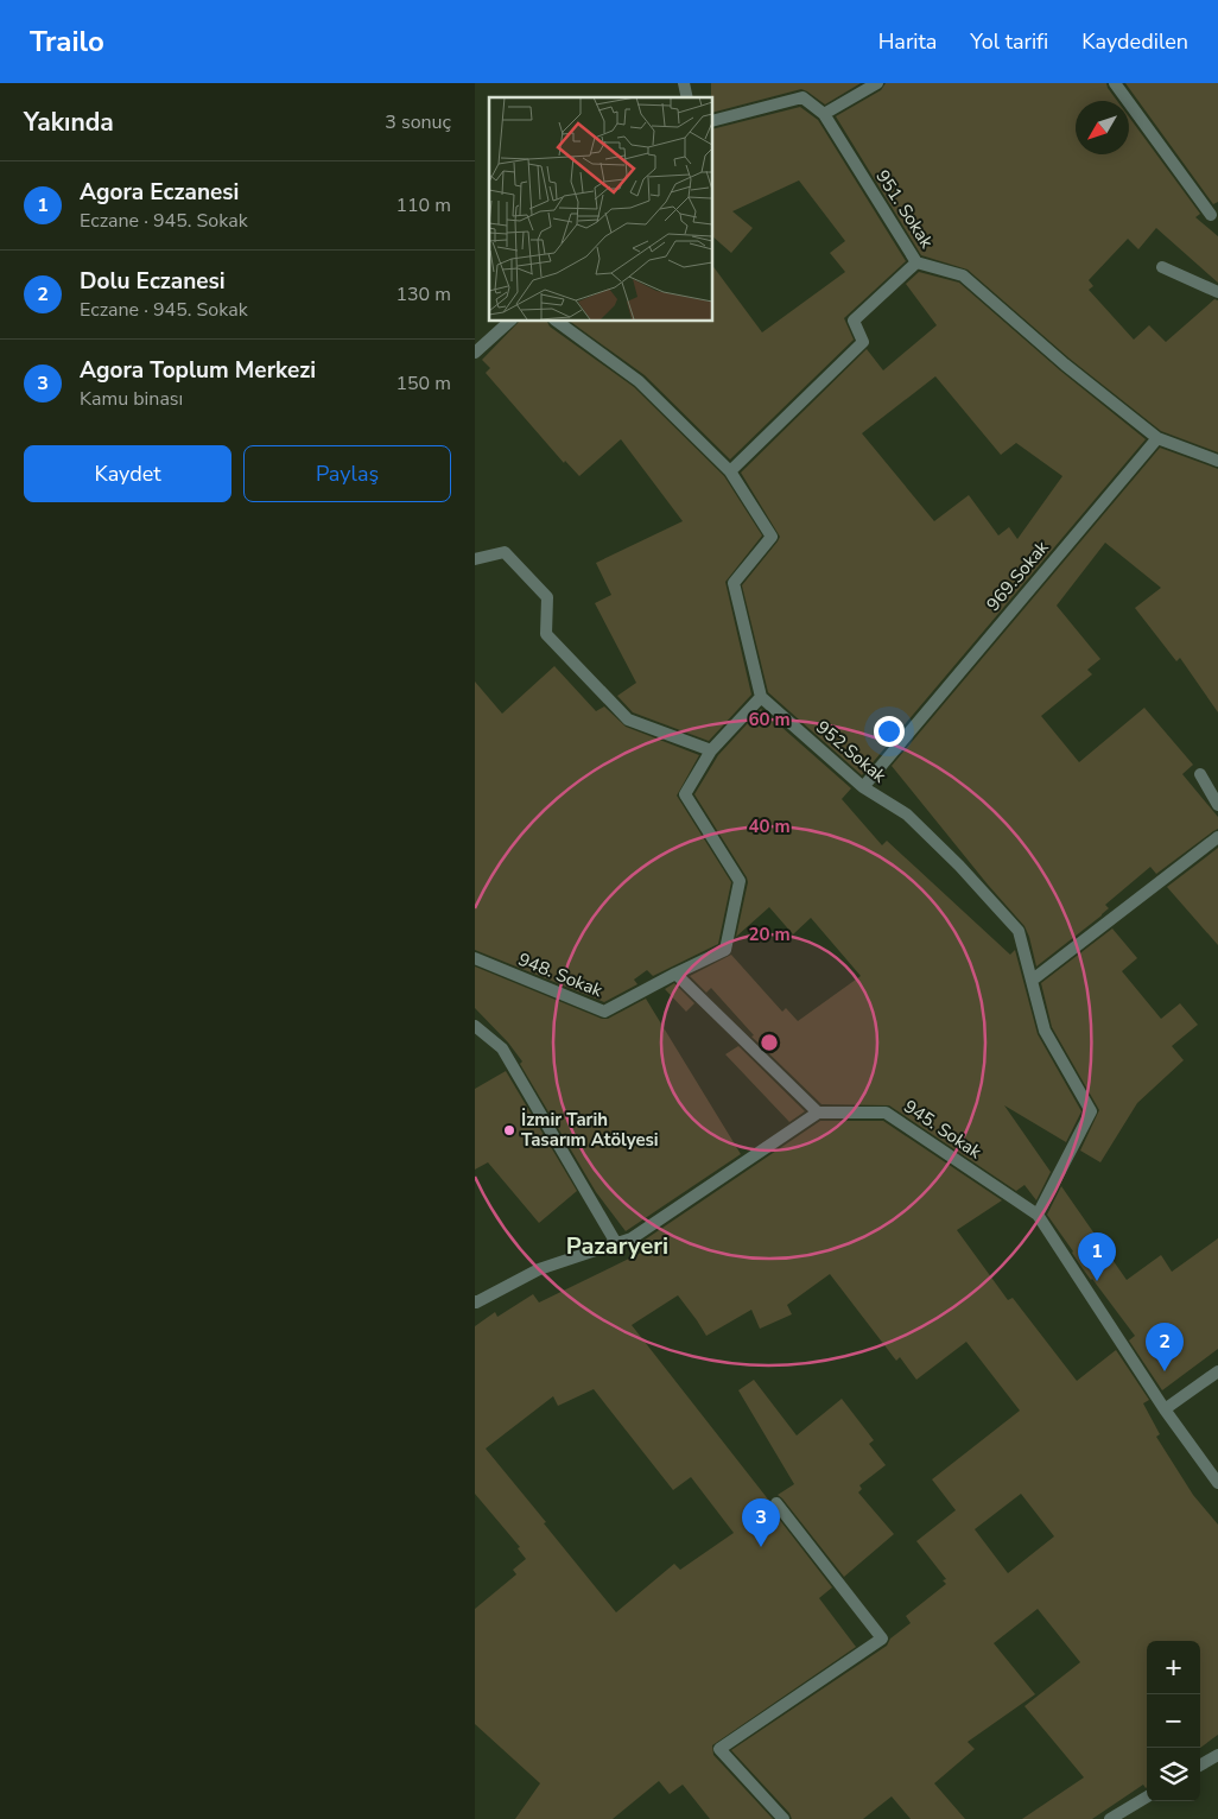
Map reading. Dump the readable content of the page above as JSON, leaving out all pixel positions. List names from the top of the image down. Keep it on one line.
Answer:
{"streets":{"street":["951. Sokak","969.Sokak","952.Sokak","948. Sokak","945. Sokak"]},"crossings":[["951. Sokak","969.Sokak"],["969.Sokak","952.Sokak"],["952.Sokak","945. Sokak"]],"districts":["Pazaryeri"],"places":["İzmir Tarih Tasarım Atölyesi"],"north":"bottom left","page":{"header":"Trailo","nav":["Harita","Yol tarifi","Kaydedilen"],"heading":["Yakında","3 sonuç"],"list":[{"mark":"1","name":"Agora Eczanesi","note":"Eczane · 945. Sokak","value":"110 m"},{"mark":"2","name":"Dolu Eczanesi","note":"Eczane · 945. Sokak","value":"130 m"},{"mark":"3","name":"Agora Toplum Merkezi","note":"Kamu binası","value":"150 m"}],"buttons":["Kaydet","Paylaş"],"pins":["1","2","3"],"map_buttons":["+","−"]},"rings":["60 m","40 m","20 m"]}
